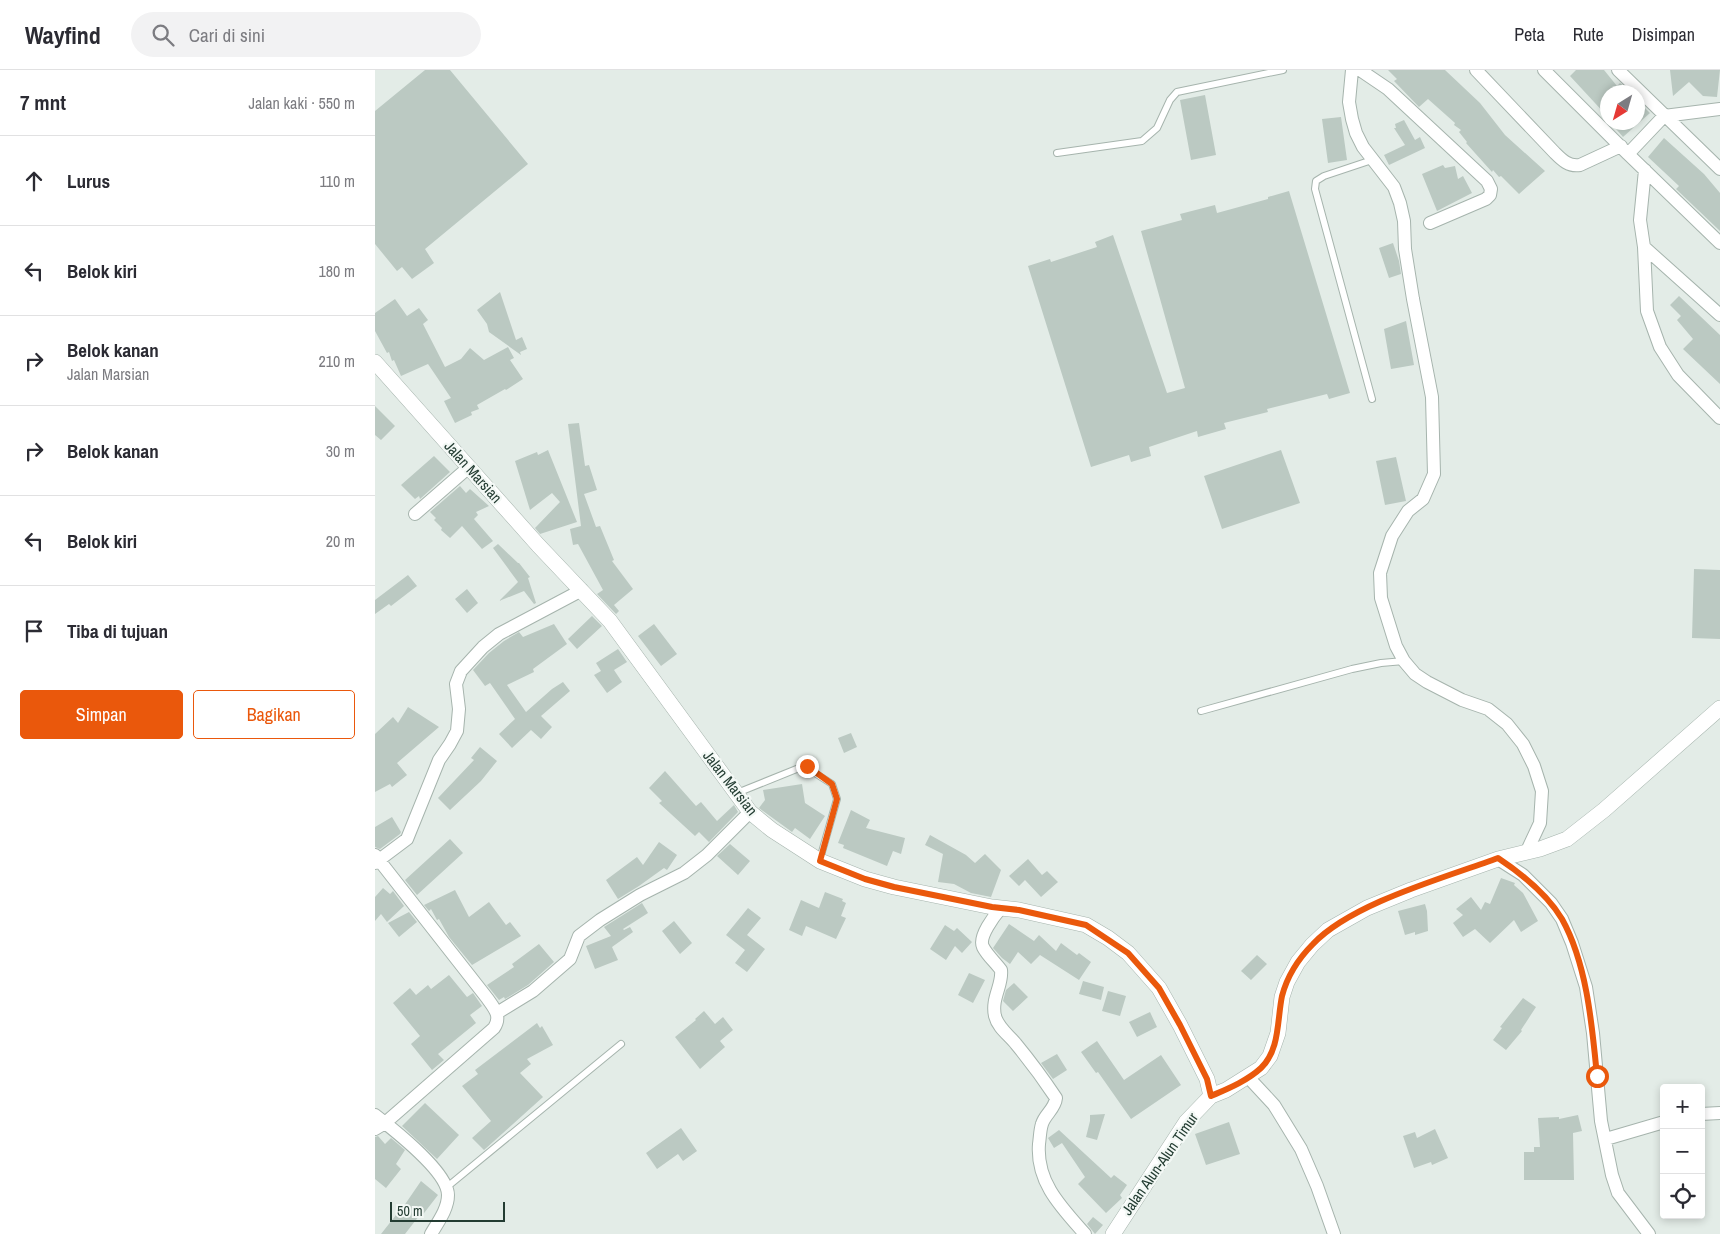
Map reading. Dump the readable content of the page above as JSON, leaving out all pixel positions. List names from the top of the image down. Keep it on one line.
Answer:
{"streets":{"street":["Jalan Marsian","Jalan Alun-Alun Timur"]},"crossings":[["Jalan Marsian","Jalan Alun-Alun Timur"]],"scale_bar":"50 m","north":"bottom left","page":{"header":"Wayfind","search":"Cari di sini","nav":["Peta","Rute","Disimpan"],"heading":["7 mnt","Jalan kaki · 550 m"],"list":[["Lurus","110 m"],["Belok kiri","180 m"],["Belok kanan","Jalan Marsian","210 m"],["Belok kanan","30 m"],["Belok kiri","20 m"],"Tiba di tujuan"],"buttons":["Simpan","Bagikan"],"map_buttons":["+","−"],"scale":"50 m"}}
